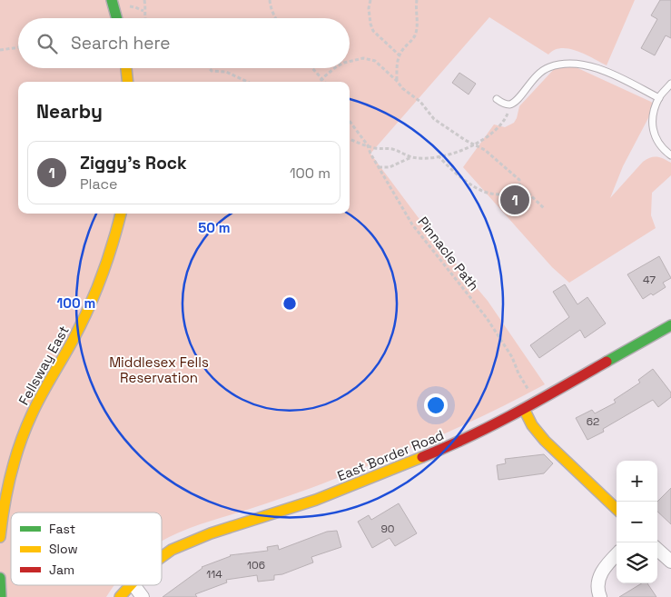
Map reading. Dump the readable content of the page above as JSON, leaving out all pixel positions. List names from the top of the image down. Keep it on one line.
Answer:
{"streets":{"street":["Fellsway East","East Border Road"],"path":["Pinnacle Path"]},"crossings":[["Pinnacle Path","East Border Road"]],"parks":["Middlesex Fells Reservation"],"house_numbers":["47","62","90","106","114"],"legend":["Fast","Slow","Jam"],"page":{"search":"Search here","heading":"Nearby","list":[{"mark":"1","name":"Ziggy's Rock","note":"Place","value":"100 m"}],"pins":"1","map_buttons":["+","−"]},"rings":["50 m","100 m"]}
